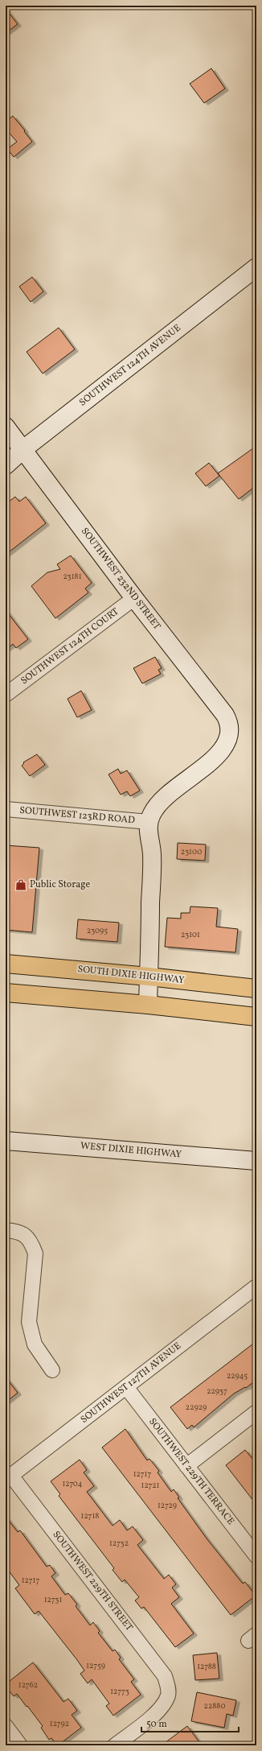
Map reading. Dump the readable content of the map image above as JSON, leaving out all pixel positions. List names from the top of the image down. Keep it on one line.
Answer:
{"streets":{"highway":["SOUTH DIXIE HIGHWAY"],"street":["SOUTHWEST 124TH AVENUE","SOUTHWEST 232ND STREET","SOUTHWEST 124TH COURT","SOUTHWEST 123RD ROAD","WEST DIXIE HIGHWAY","SOUTHWEST 127TH AVENUE","SOUTHWEST 229TH TERRACE","SOUTHWEST 229TH STREET"]},"crossings":[["SOUTHWEST 124TH AVENUE","SOUTHWEST 232ND STREET"],["SOUTHWEST 232ND STREET","SOUTHWEST 124TH COURT"],["SOUTHWEST 232ND STREET","SOUTHWEST 123RD ROAD"],["SOUTHWEST 127TH AVENUE","SOUTHWEST 229TH TERRACE"],["SOUTHWEST 127TH AVENUE","SOUTHWEST 229TH STREET"]],"places":{"shop":["Public Storage"]},"house_numbers":["23181","23100","23095","23101","22945","22937","22929","12717","12704","12721","12729","12718","12732","12717","12731","12759","12788","12762","12773","22880","12792"],"scale_bar":"50 m"}
